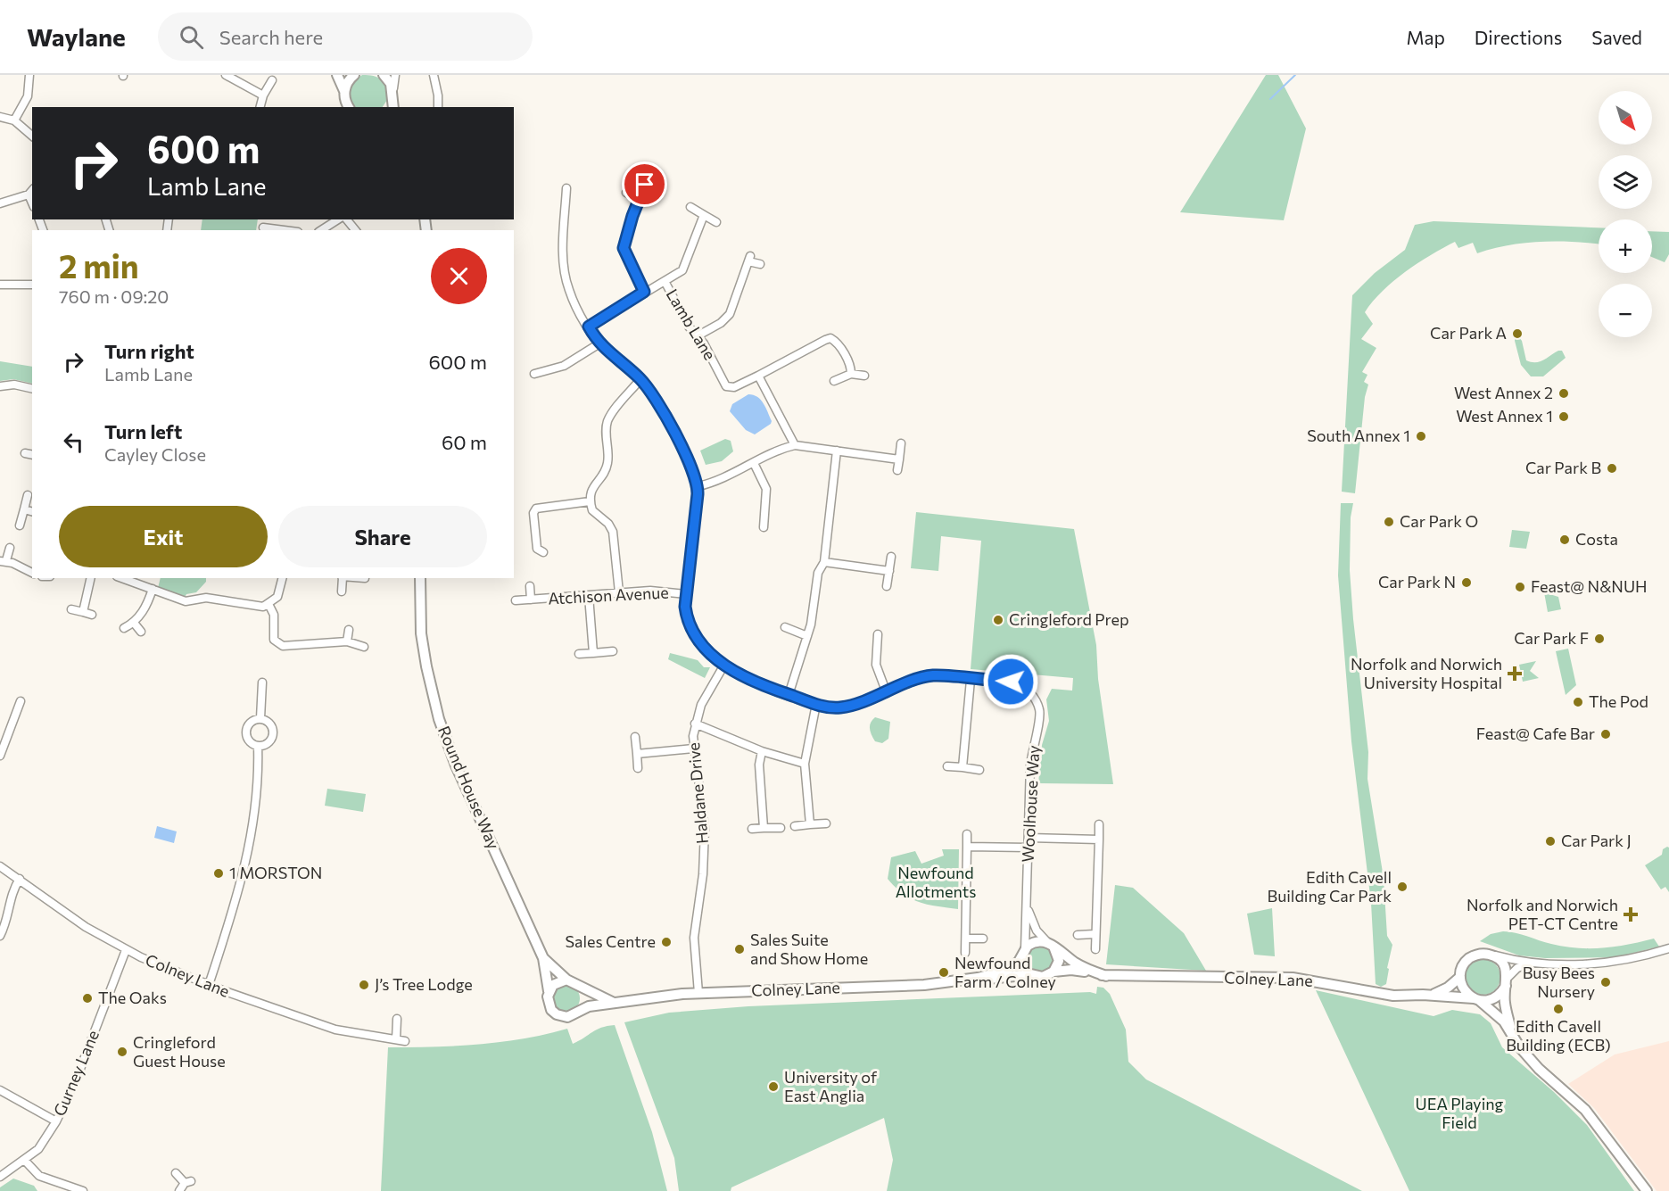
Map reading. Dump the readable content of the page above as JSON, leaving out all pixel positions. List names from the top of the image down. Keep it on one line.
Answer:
{"streets":{"street":["Lamb Lane","Atchison Avenue","Round House Way","Haldane Drive","Woolhouse Way","Colney Lane","Gurney Lane"]},"crossings":[["Lamb Lane","Woolhouse Way"],["Atchison Avenue","Woolhouse Way"],["Round House Way","Colney Lane"],["Haldane Drive","Woolhouse Way"],["Haldane Drive","Colney Lane"],["Woolhouse Way","Colney Lane"],["Colney Lane","Gurney Lane"]],"parks":["Newfound Allotments","UEA Playing Field"],"places":{"other":["Car Park A","West Annex 2","West Annex 1","South Annex 1","Car Park B","Car Park O","Costa","Car Park N","Feast@ N&NUH","Cringleford Prep","Car Park F","The Pod","Feast@ Cafe Bar","Car Park J","1 MORSTON","Edith Cavell Building Car Park","Sales Centre","Sales Suite and Show Home","Newfound Farm / Colney","Busy Bees Nursery","J’s Tree Lodge","The Oaks","Edith Cavell Building (ECB)","Cringleford Guest House","University of East Anglia"],"health":["Norfolk and Norwich University Hospital","Norfolk and Norwich PET-CT Centre"]},"north":"bottom right","page":{"header":"Waylane","search":"Search here","nav":["Map","Directions","Saved"],"map_buttons":["+","−"],"turn":["600 m","Lamb Lane"],"heading":["2 min","760 m · 09:20"],"list":[{"name":"Turn right","note":"Lamb Lane","value":"600 m"},{"name":"Turn left","note":"Cayley Close","value":"60 m"}],"buttons":["Exit","Share"]}}
